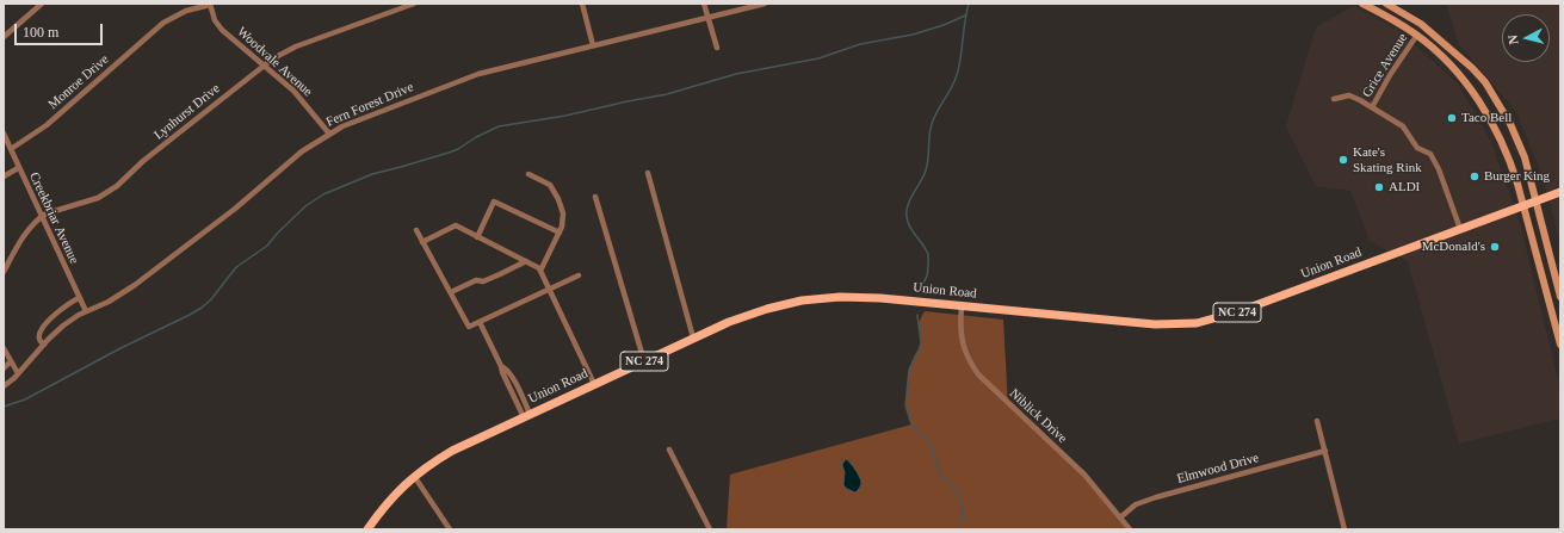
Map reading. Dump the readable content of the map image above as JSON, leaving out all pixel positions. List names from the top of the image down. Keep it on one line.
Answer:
{"streets":{"main road":["Union Road","NC 274"],"street":["Woodvale Avenue","Grice Avenue","Monroe Drive","Fern Forest Drive","Lynhurst Drive","Creekbriar Avenue","Niblick Drive","Elmwood Drive"]},"crossings":[["Woodvale Avenue","Monroe Drive"],["Woodvale Avenue","Fern Forest Drive"],["Woodvale Avenue","Lynhurst Drive"],["Monroe Drive","Creekbriar Avenue"],["Fern Forest Drive","Creekbriar Avenue"],["Lynhurst Drive","Creekbriar Avenue"],["Union Road","Niblick Drive"],["Niblick Drive","Elmwood Drive"]],"places":["Taco Bell","Kate's Skating Rink","Burger King","ALDI","McDonald's"],"scale_bar":"100 m","north":"left"}
